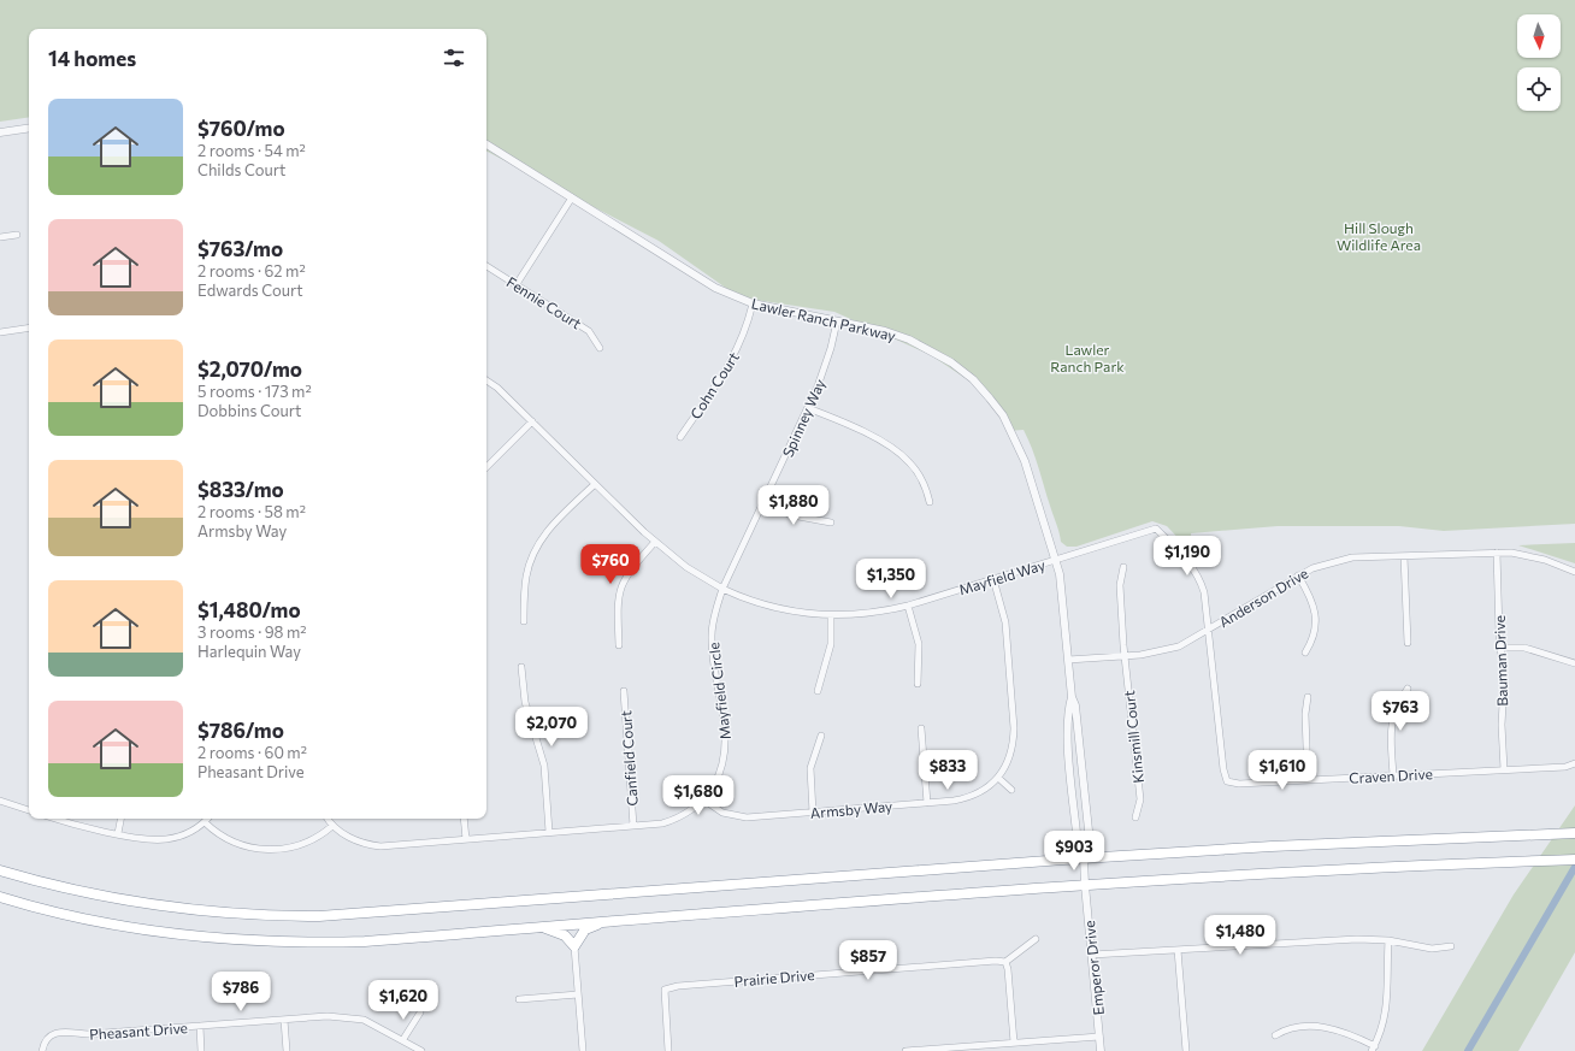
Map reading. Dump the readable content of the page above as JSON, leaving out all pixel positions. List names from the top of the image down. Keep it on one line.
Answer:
{"streets":{"street":["Fennie Court","Lawler Ranch Parkway","Cohn Court","Spinney Way","Mayfield Way","Anderson Drive","Bauman Drive","Mayfield Circle","Kinsmill Court","Canfield Court","Craven Drive","Armsby Way","Emperor Drive","Prairie Drive","Pheasant Drive"]},"crossings":[["Lawler Ranch Parkway","Cohn Court"],["Lawler Ranch Parkway","Spinney Way"],["Lawler Ranch Parkway","Mayfield Way"],["Lawler Ranch Parkway","Anderson Drive"],["Lawler Ranch Parkway","Emperor Drive"],["Spinney Way","Mayfield Way"],["Spinney Way","Mayfield Circle"],["Mayfield Way","Anderson Drive"],["Mayfield Way","Mayfield Circle"],["Mayfield Way","Craven Drive"],["Mayfield Way","Armsby Way"],["Anderson Drive","Bauman Drive"],["Anderson Drive","Kinsmill Court"],["Anderson Drive","Craven Drive"],["Bauman Drive","Craven Drive"],["Mayfield Circle","Canfield Court"],["Mayfield Circle","Armsby Way"]],"parks":["Hill Slough Wildlife Area","Lawler Ranch Park"],"north":"bottom","page":{"heading":"14 homes","list":[{"name":"$760/mo","note":"2 rooms · 54 m² · Childs Court"},{"name":"$763/mo","note":"2 rooms · 62 m² · Edwards Court"},{"name":"$2,070/mo","note":"5 rooms · 173 m² · Dobbins Court"},{"name":"$833/mo","note":"2 rooms · 58 m² · Armsby Way"},{"name":"$1,480/mo","note":"3 rooms · 98 m² · Harlequin Way"},{"name":"$786/mo","note":"2 rooms · 60 m² · Pheasant Drive"}],"price":["$1,880","$1,190","$760","$1,350","$763","$2,070","$833","$1,610","$1,680","$903","$1,480","$857","$786","$1,620"]}}
